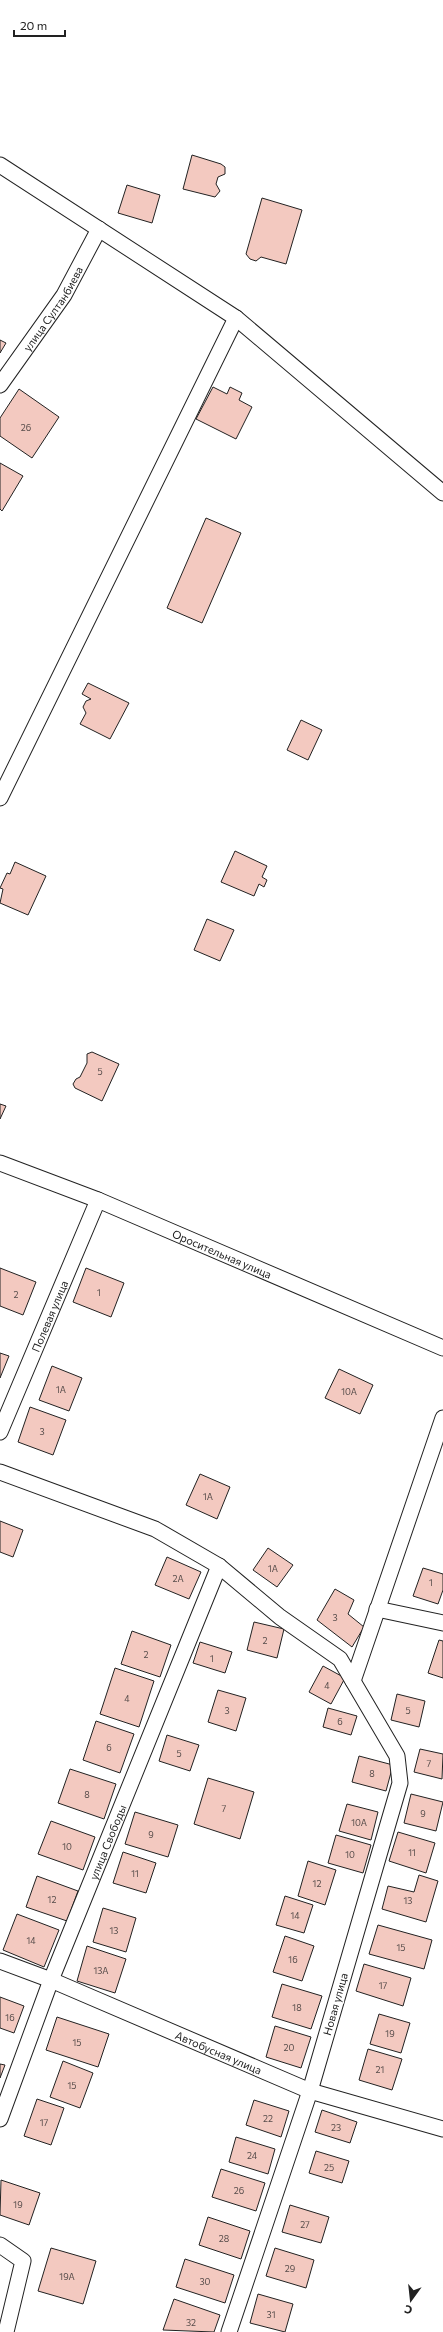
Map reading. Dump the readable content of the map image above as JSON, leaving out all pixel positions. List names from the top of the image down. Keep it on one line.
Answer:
{"streets":{"street":["улица Султанбиева","Оросительная улица","Полевая улица","улица Свободы","Новая улица","Автобусная улица"]},"crossings":[["Оросительная улица","Полевая улица"],["улица Свободы","Новая улица"],["улица Свободы","Автобусная улица"],["Новая улица","Автобусная улица"]],"house_numbers":["26","5","1","2","1А","10А","3","1А","1А","2А","1","3","2","2","1","4","4","3","5","6","6","5","7","8","8","7","9","10А","9","10","11","10","11","12","12","13","14","13","14","15","16","13А","17","18","16","19","15","20","21","15","22","17","23","24","25","26","19","27","28","29","19А","30","31","32"],"scale_bar":"20 m","north":"bottom"}
